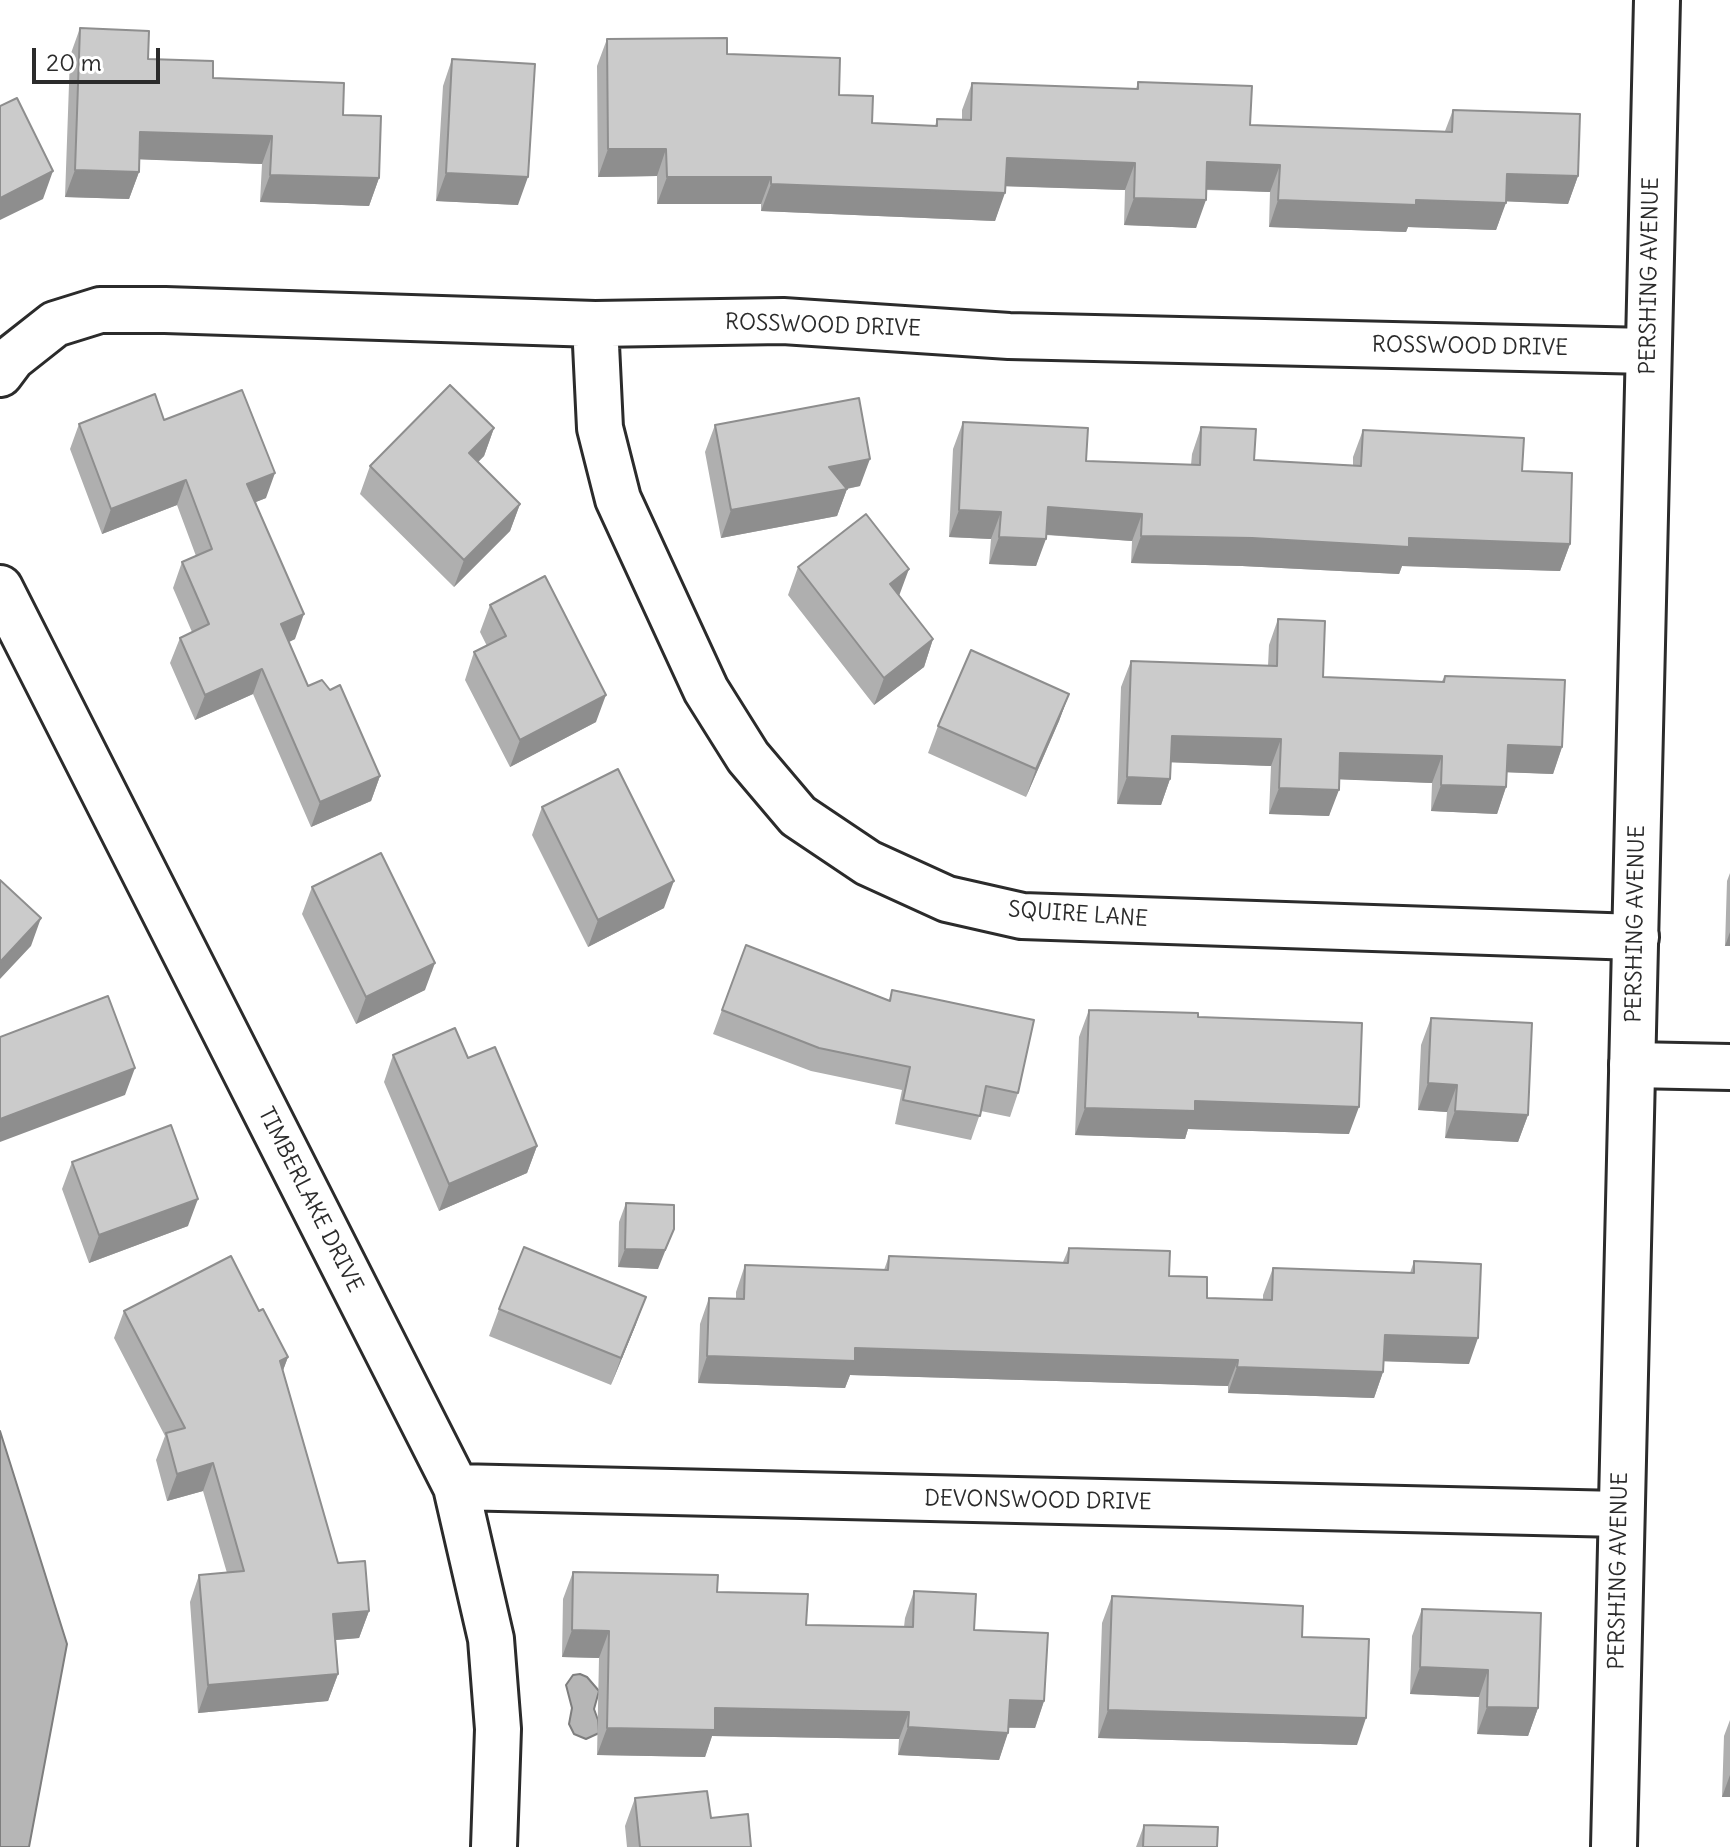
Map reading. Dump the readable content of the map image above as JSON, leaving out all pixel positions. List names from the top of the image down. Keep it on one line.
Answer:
{"streets":{"street":["PERSHING AVENUE","ROSSWOOD DRIVE","SQUIRE LANE","TIMBERLAKE DRIVE","DEVONSWOOD DRIVE"]},"crossings":[["PERSHING AVENUE","ROSSWOOD DRIVE"],["PERSHING AVENUE","SQUIRE LANE"],["PERSHING AVENUE","DEVONSWOOD DRIVE"],["ROSSWOOD DRIVE","SQUIRE LANE"],["TIMBERLAKE DRIVE","DEVONSWOOD DRIVE"]],"scale_bar":"20 m"}
